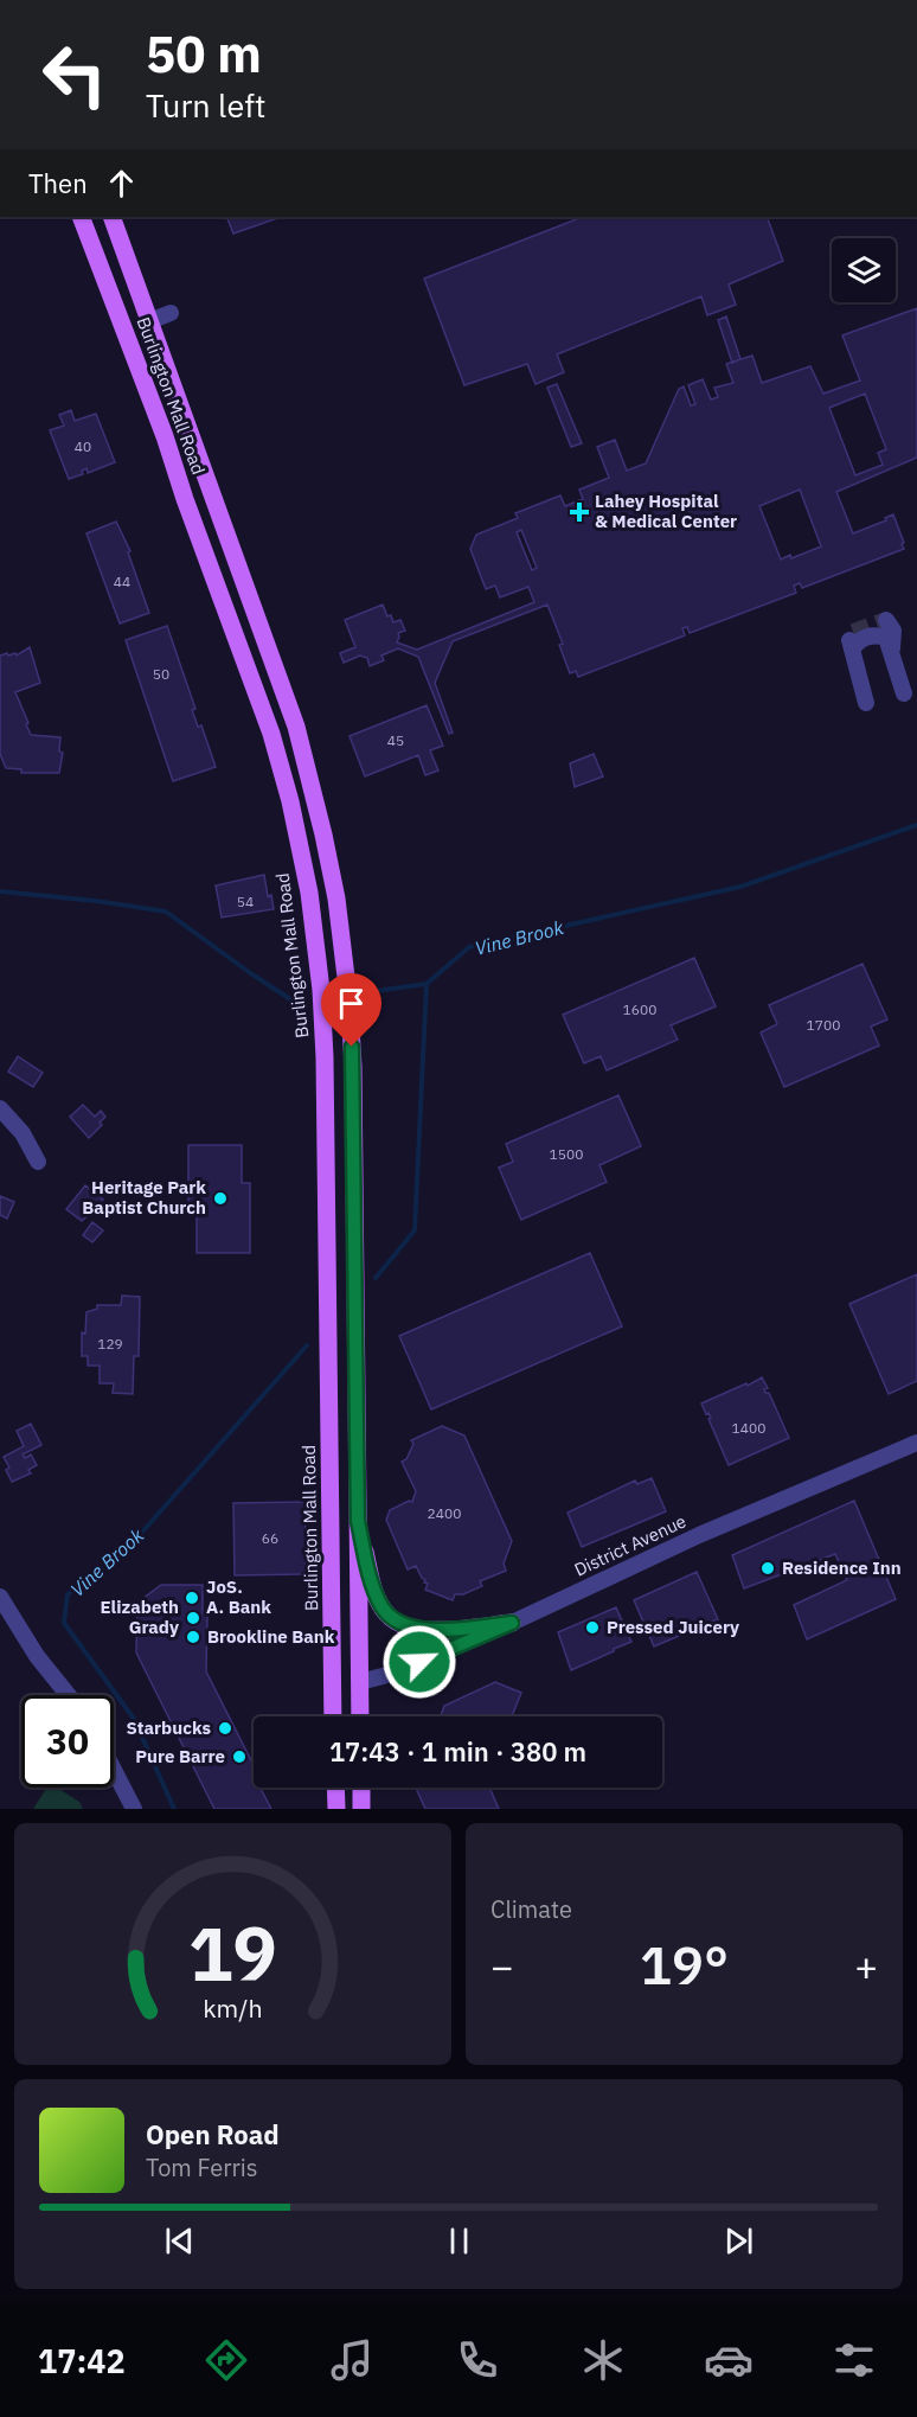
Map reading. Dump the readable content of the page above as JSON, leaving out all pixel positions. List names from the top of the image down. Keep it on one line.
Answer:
{"streets":{"main road":["Burlington Mall Road"],"street":["District Avenue"]},"crossings":[["Burlington Mall Road","District Avenue"]],"water":["Vine Brook"],"places":{"health":["Lahey Hospital & Medical Center"],"other":["Heritage Park Baptist Church","Residence Inn","JoS. A. Bank","Elizabeth Grady","Pressed Juicery","Brookline Bank","Starbucks","Pure Barre"]},"house_numbers":["40","44","50","45","54","1600","1700","1500","129","1400","2400","66"],"page":{"turn":["50 m","Turn left"],"then":"Then","limit":"30","trip":"17:43 · 1 min · 380 m","tile":"Climate","heat":["−","19°","+"],"song":["Open Road","Tom Ferris"],"tabs":"17:42","gauge":["19","km/h"]}}
